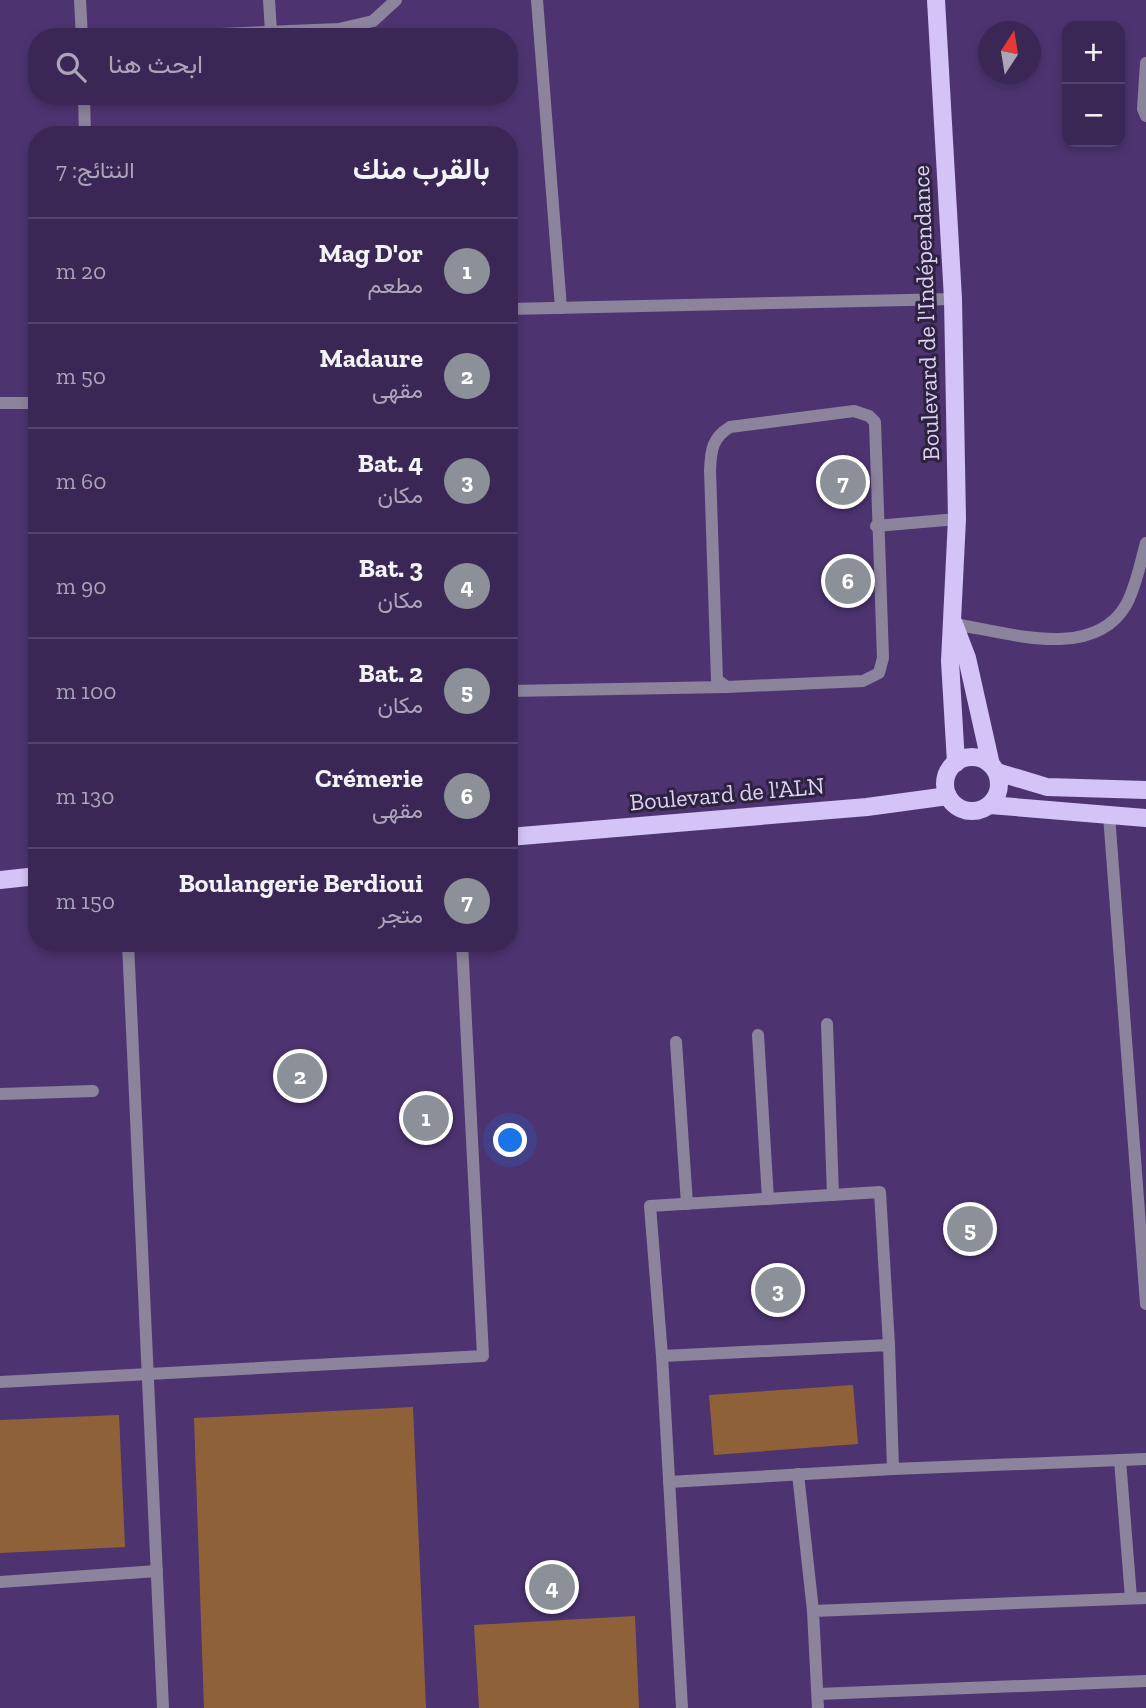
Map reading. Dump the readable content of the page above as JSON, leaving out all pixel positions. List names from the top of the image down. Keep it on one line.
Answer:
{"streets":{"main road":["Boulevard de l'Indépendance","Boulevard de l'ALN"]},"crossings":[["Boulevard de l'Indépendance","Boulevard de l'ALN"]],"north":"top","page":{"map_buttons":["+","−"],"search":"ابحث هنا","heading":["بالقرب منك","النتائج: 7"],"list":[{"mark":"1","name":"Mag D'or","note":"مطعم","value":"20 m"},{"mark":"2","name":"Madaure","note":"مقهى","value":"50 m"},{"mark":"3","name":"Bat. 4","note":"مكان","value":"60 m"},{"mark":"4","name":"Bat. 3","note":"مكان","value":"90 m"},{"mark":"5","name":"Bat. 2","note":"مكان","value":"100 m"},{"mark":"6","name":"Crémerie","note":"مقهى","value":"130 m"},{"mark":"7","name":"Boulangerie Berdioui","note":"متجر","value":"150 m"}],"pins":["7","6","2","1","5","3","4"]}}
